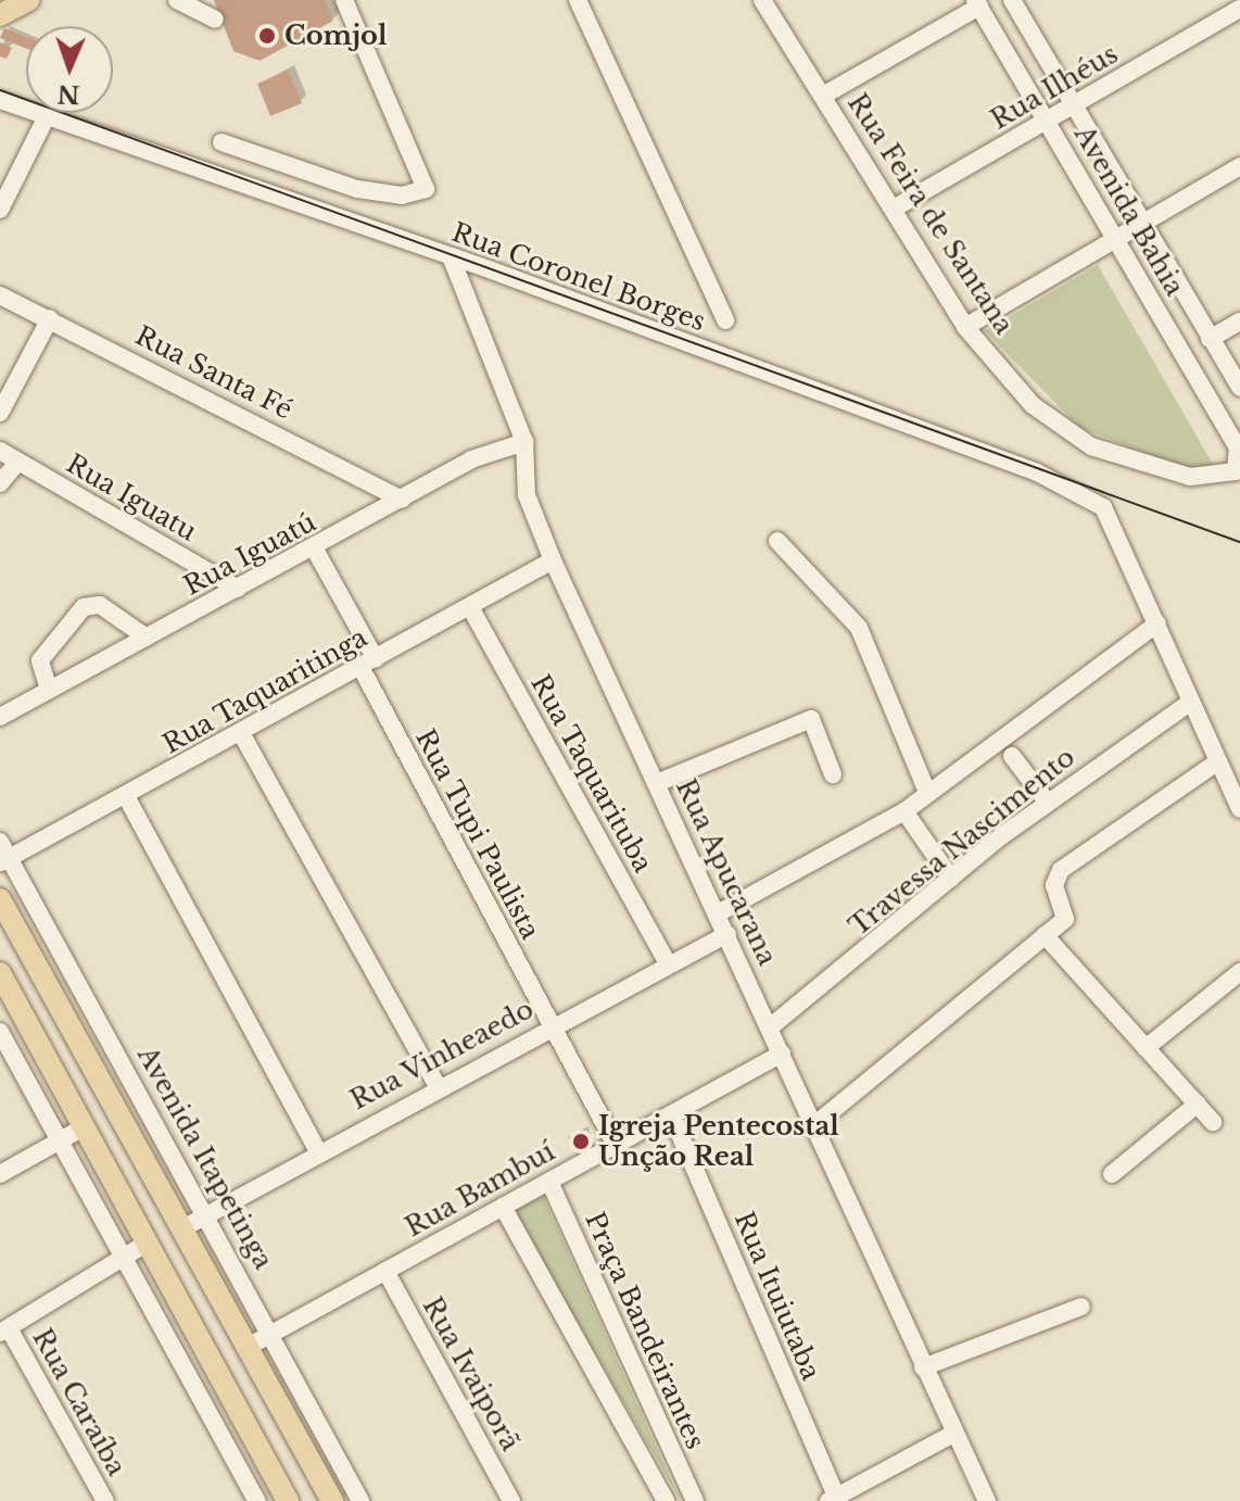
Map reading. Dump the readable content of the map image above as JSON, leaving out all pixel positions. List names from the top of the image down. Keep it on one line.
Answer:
{"streets":{"main road":["Avenida Itapetinga"],"street":["Rua Ilhéus","Avenida Bahia","Rua Feira de Santana","Rua Coronel Borges","Rua Santa Fé","Rua Iguatu","Rua Iguatú","Rua Taquaritinga","Rua Taquarituba","Rua Tupi Paulista","Travessa Nascimento","Rua Apucarana","Rua Vinheaedo","Rua Bambuí","Rua Ituiutaba","Praça Bandeirantes","Rua Ivaiporã","Rua Caraíba"]},"crossings":[["Rua Ilhéus","Avenida Bahia"],["Rua Ilhéus","Rua Feira de Santana"],["Avenida Bahia","Rua Feira de Santana"],["Rua Coronel Borges","Travessa Nascimento"],["Rua Coronel Borges","Rua Apucarana"],["Rua Santa Fé","Rua Iguatú"],["Rua Iguatu","Rua Iguatú"],["Rua Iguatú","Rua Tupi Paulista"],["Rua Iguatú","Rua Apucarana"],["Rua Taquaritinga","Rua Taquarituba"],["Rua Taquaritinga","Rua Tupi Paulista"],["Rua Taquaritinga","Rua Apucarana"],["Rua Taquaritinga","Avenida Itapetinga"],["Rua Taquarituba","Rua Vinheaedo"],["Rua Tupi Paulista","Rua Vinheaedo"],["Rua Tupi Paulista","Rua Bambuí"],["Travessa Nascimento","Rua Apucarana"],["Rua Apucarana","Rua Vinheaedo"],["Rua Apucarana","Rua Bambuí"],["Rua Vinheaedo","Avenida Itapetinga"],["Avenida Itapetinga","Rua Bambuí"],["Rua Bambuí","Rua Ituiutaba"],["Rua Bambuí","Praça Bandeirantes"],["Rua Bambuí","Rua Ivaiporã"]],"places":["Comjol","Igreja Pentecostal Unção Real"],"north":"bottom"}
